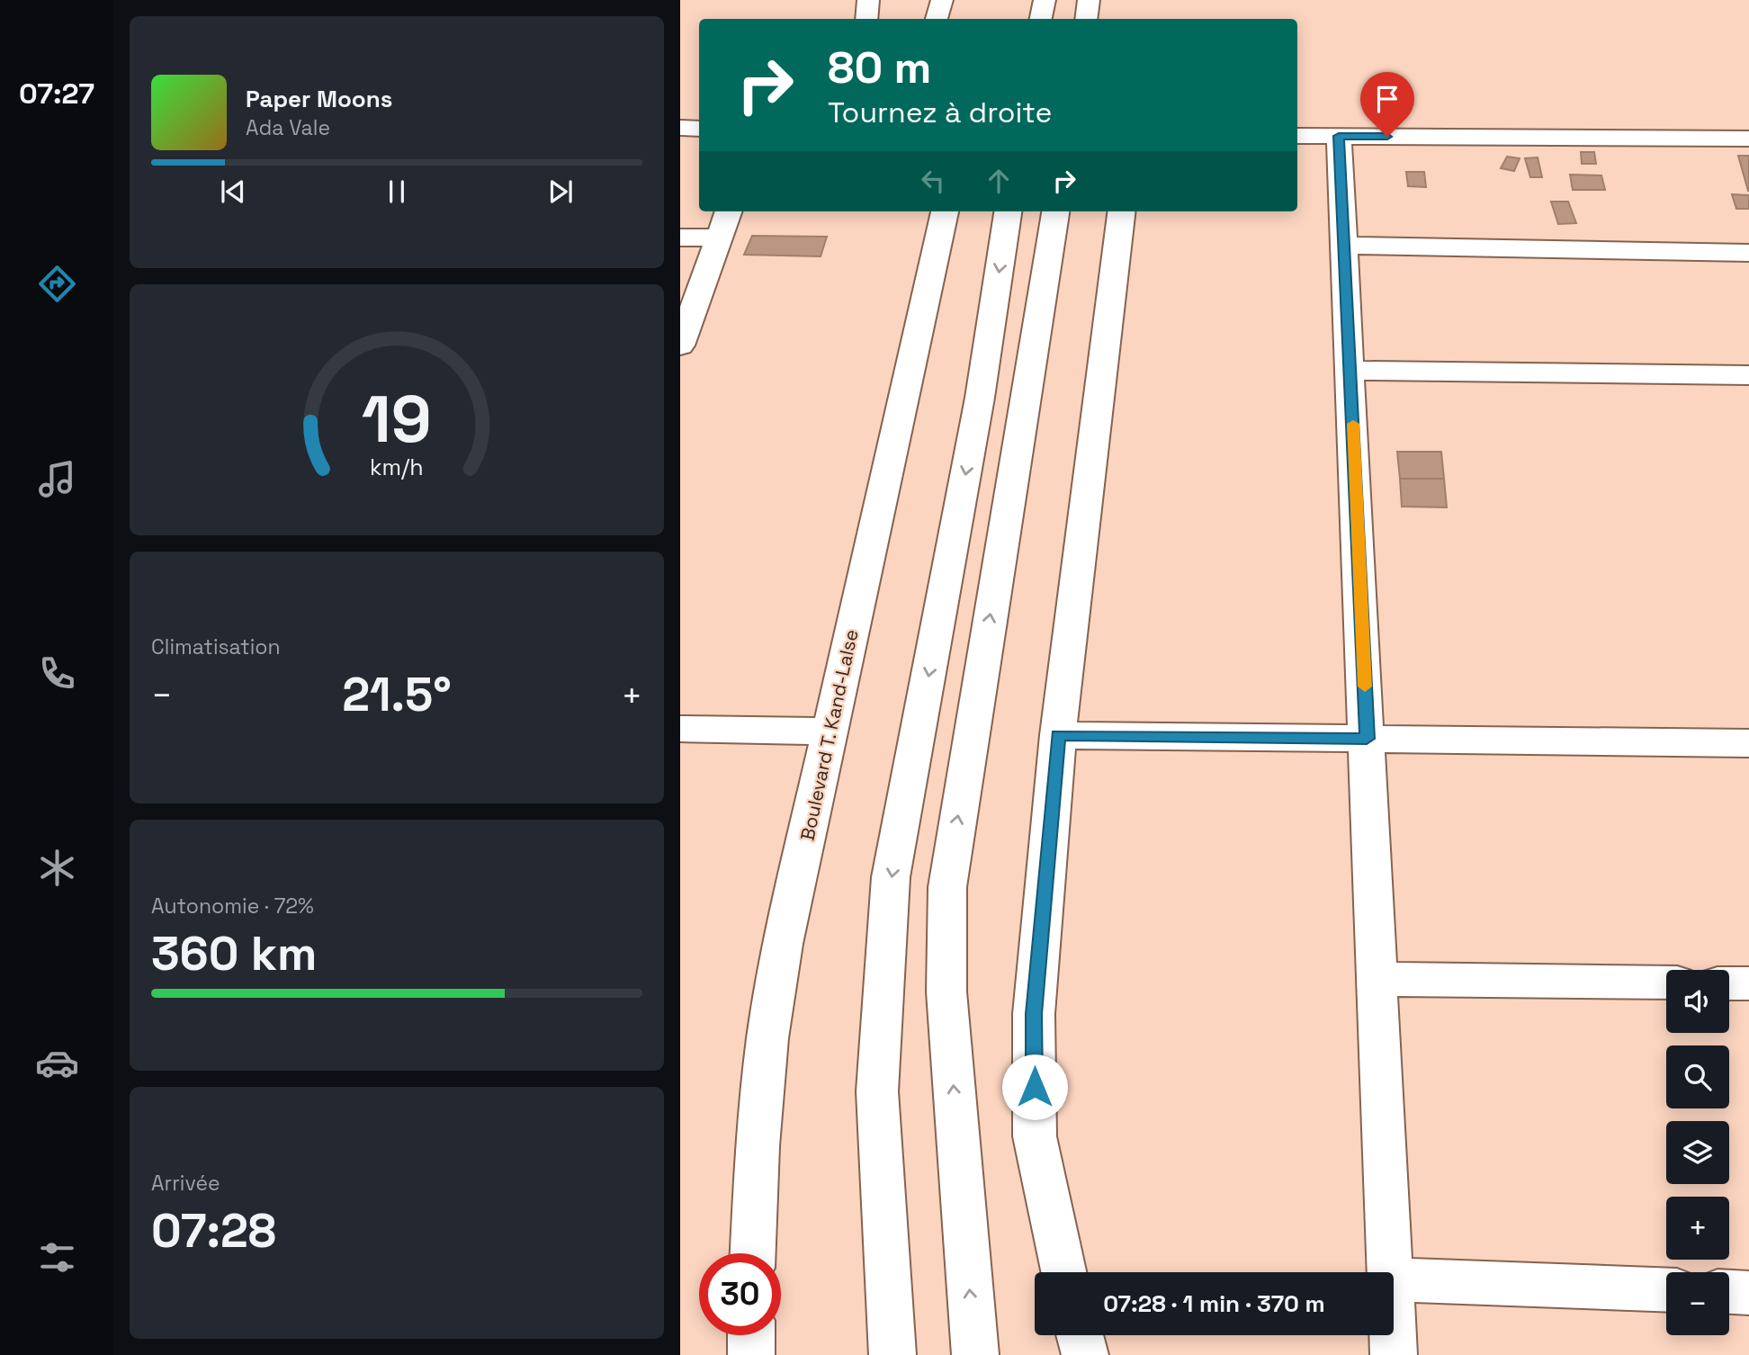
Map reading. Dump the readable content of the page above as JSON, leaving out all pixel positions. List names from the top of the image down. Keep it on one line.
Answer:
{"streets":{"street":["Boulevard T. Kand-Lalse"]},"page":{"tabs":"07:27","turn":["80 m","Tournez à droite"],"song":["Paper Moons","Ada Vale"],"tile":["Climatisation",["Autonomie · 72%","360 km"],["Arrivée","07:28"]],"heat":["−","21.5°","+"],"map_buttons":["+","−"],"limit":"30","trip":"07:28 · 1 min · 370 m","gauge":["19","km/h"]}}
